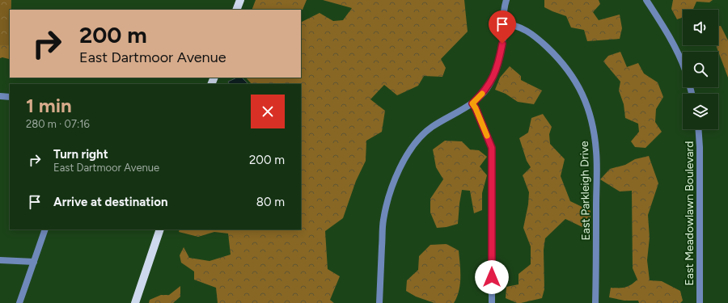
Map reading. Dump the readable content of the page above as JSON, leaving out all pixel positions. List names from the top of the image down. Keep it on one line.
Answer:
{"streets":{"street":["East Parkleigh Drive","East Meadowlawn Boulevard"]},"page":{"turn":["200 m","East Dartmoor Avenue"],"heading":["1 min","280 m · 07:16"],"list":[{"name":"Turn right","note":"East Dartmoor Avenue","value":"200 m"},{"name":"Arrive at destination","value":"80 m"}]}}
